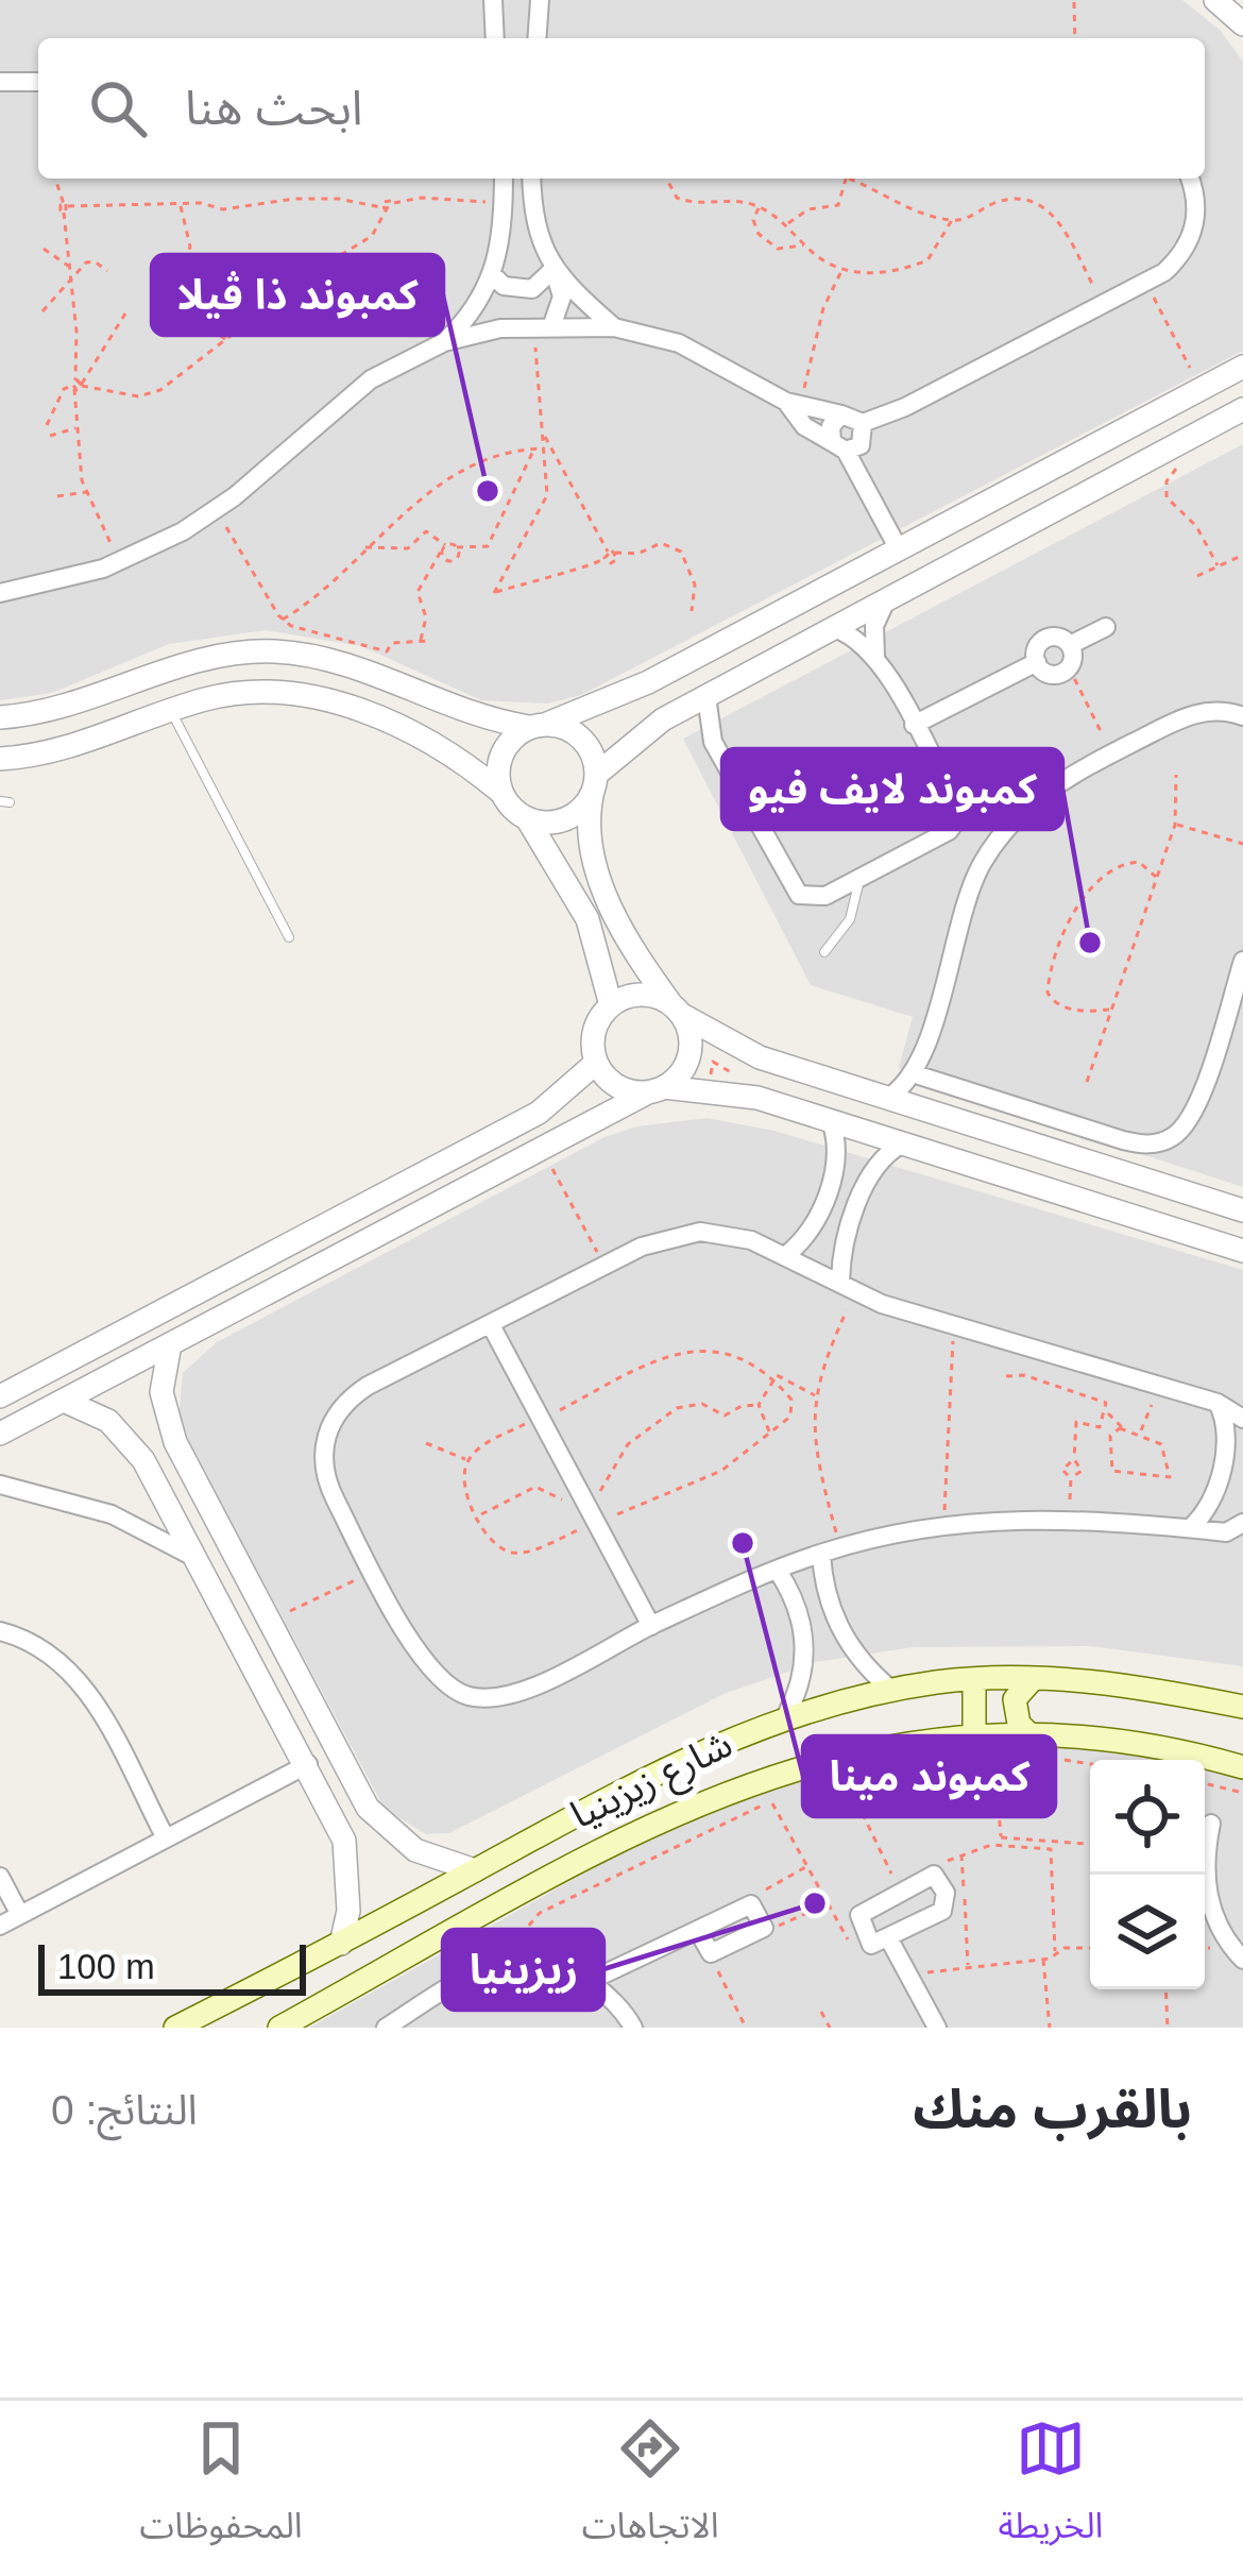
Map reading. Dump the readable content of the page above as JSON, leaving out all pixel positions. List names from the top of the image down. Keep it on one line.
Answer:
{"streets":{"main road":["شارع زيزينيا"]},"places":["كمبوند ذا ڤيلا","كمبوند لايف فيو","كمبوند مينا","زيزينيا"],"scale_bar":"100 m","page":{"search":"ابحث هنا","scale":"100 m","heading":["بالقرب منك","النتائج: 0"],"nav":["الخريطة","الاتجاهات","المحفوظات"]}}
